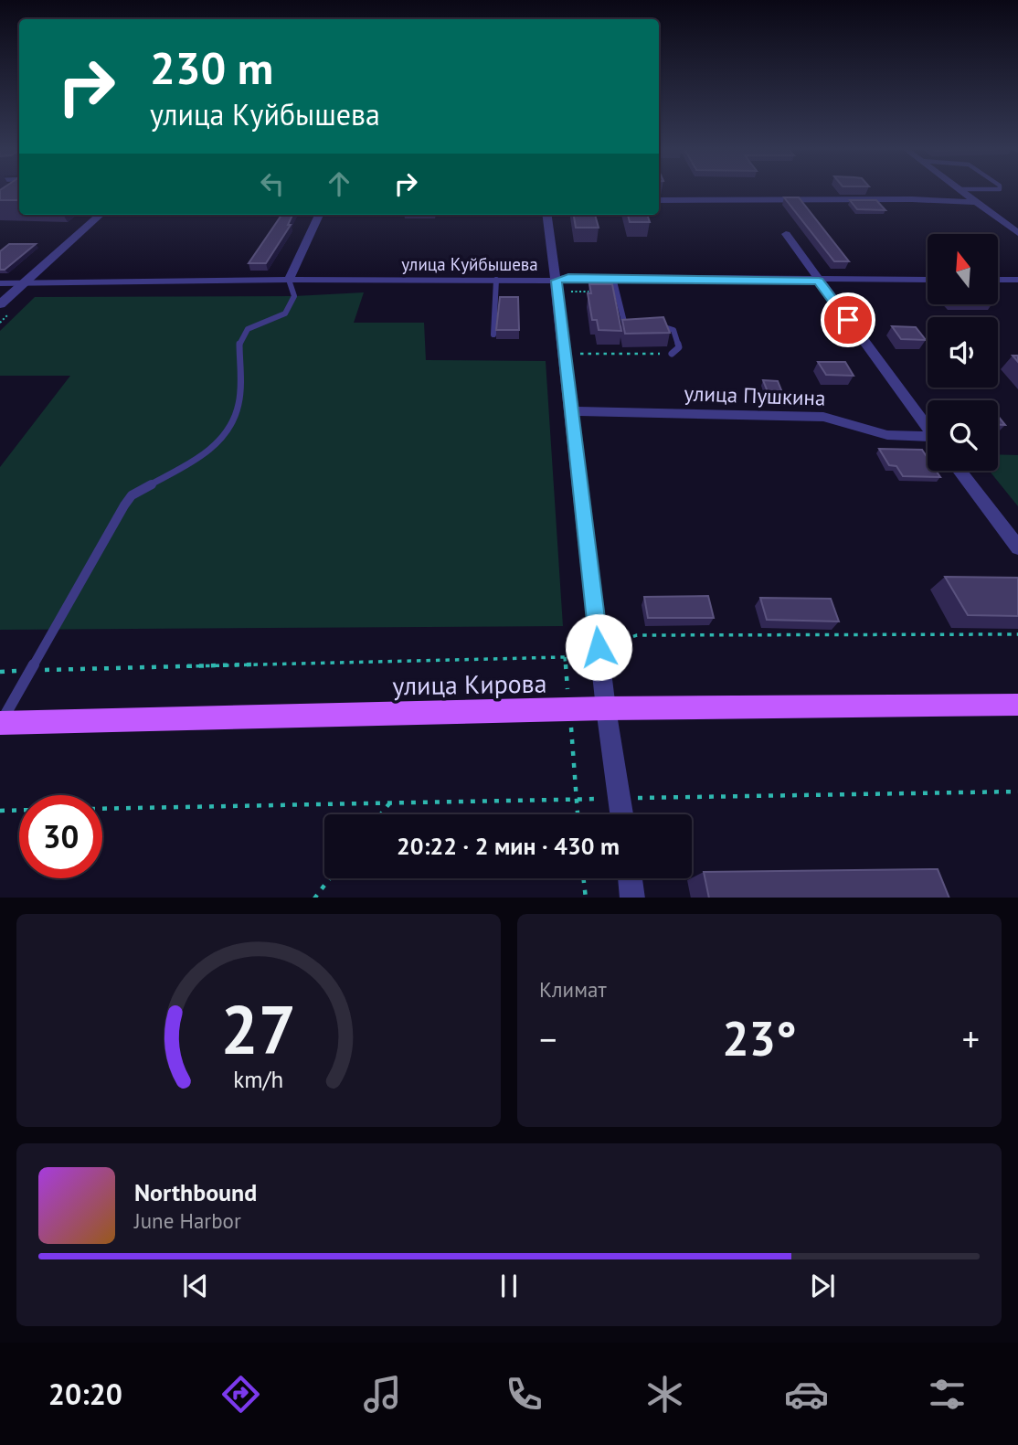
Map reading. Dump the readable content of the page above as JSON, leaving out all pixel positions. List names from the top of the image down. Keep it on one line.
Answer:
{"streets":{"main road":["улица Кирова"],"street":["улица Куйбышева","улица Пушкина"]},"north":"top","page":{"turn":["230 m","улица Куйбышева"],"limit":"30","trip":"20:22 · 2 мин · 430 m","tile":"Климат","heat":["−","23°","+"],"song":["Northbound","June Harbor"],"tabs":"20:20","gauge":["27","km/h"]}}
